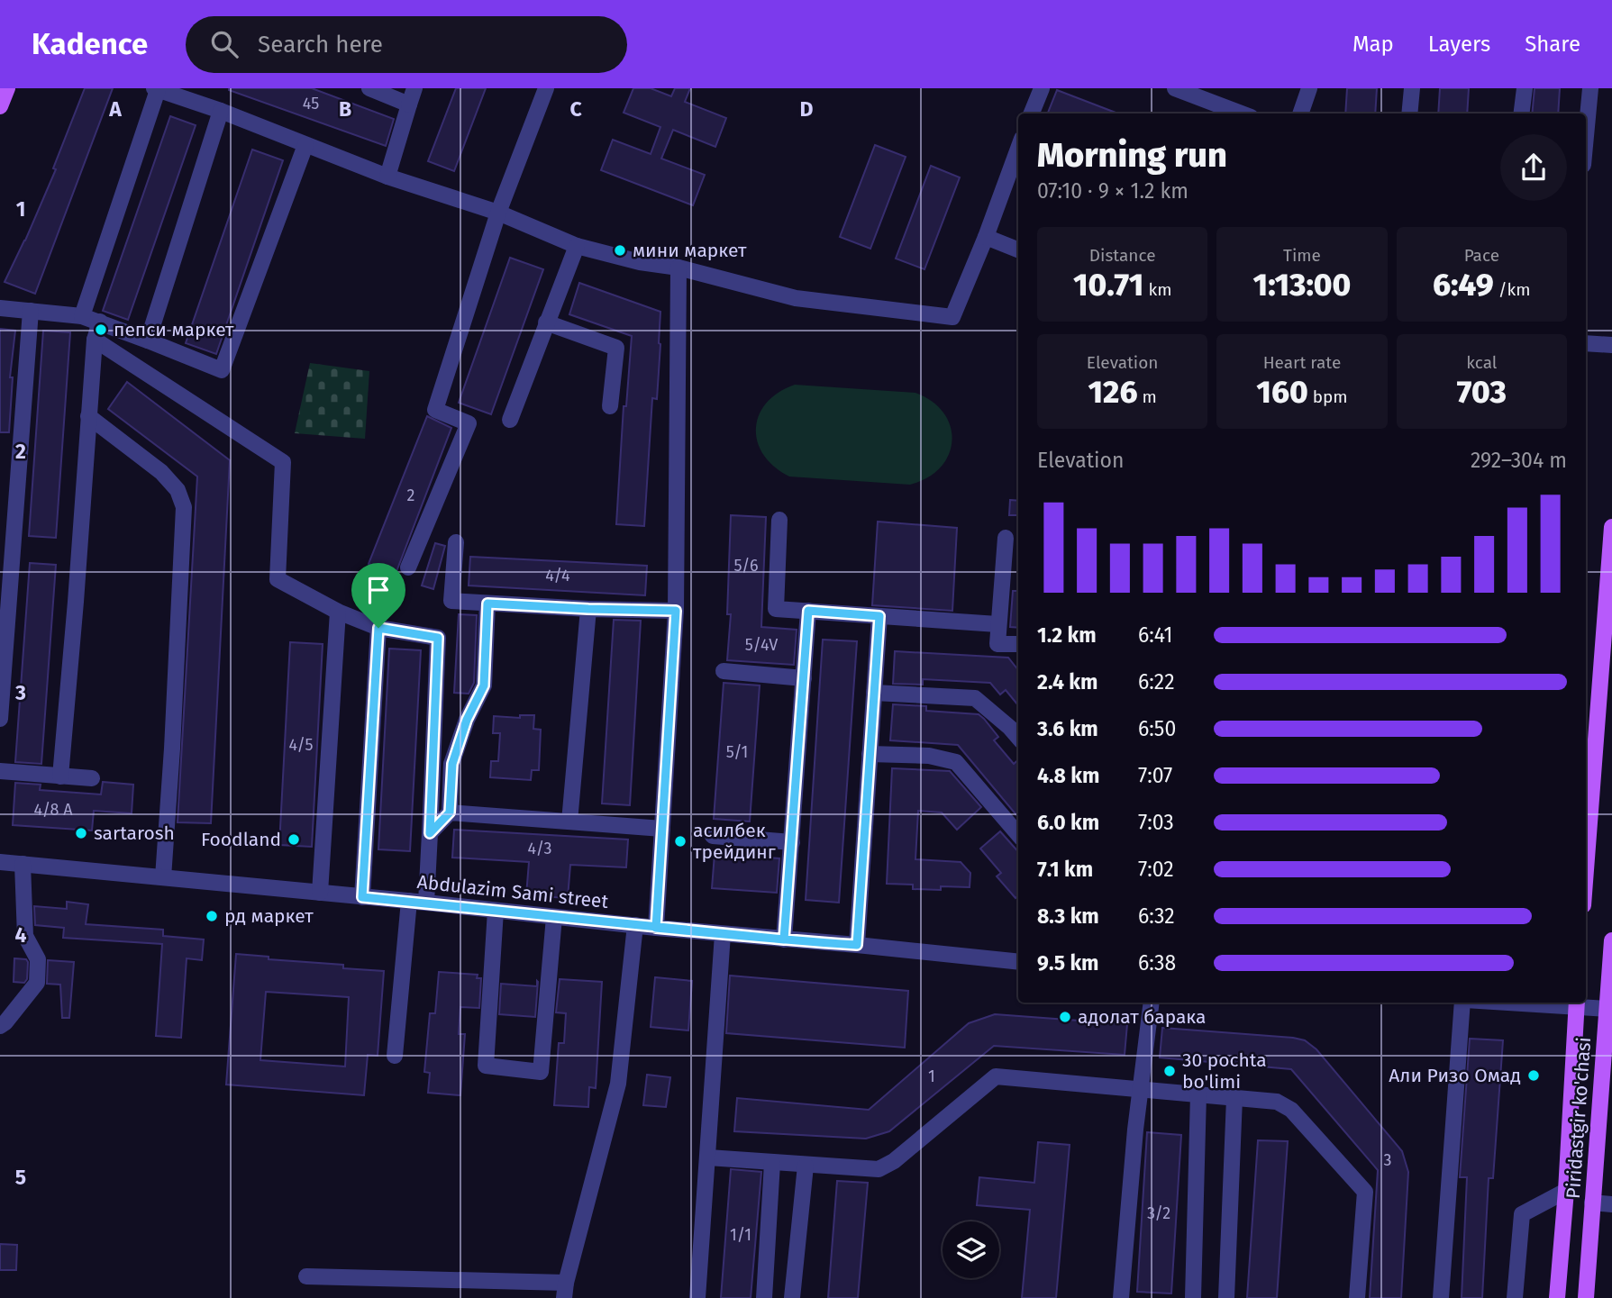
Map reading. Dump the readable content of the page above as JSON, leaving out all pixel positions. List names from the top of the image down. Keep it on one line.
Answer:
{"streets":{"main road":["Piridastgir ko'chasi"],"street":["Abdulazim Sami street"]},"places":["мини маркет","пепси маркет","sartarosh","Foodland","асилбек трейдинг","рд маркет","адолат барака","30 pochta bo'limi","Али Ризо Омад"],"house_numbers":["45","2","5/6","4/4","5/4V","4/5","5/1","4/8 A","4/3","1","3","3/2","1/1"],"page":{"header":"Kadence","search":"Search here","nav":["Map","Layers","Share"],"heading":["Morning run","07:10 · 9 × 1.2 km"],"stats":[["Distance","10.71 km"],["Time","1:13:00"],["Pace","6:49 /km"],["Elevation","126 m"],["Heart rate","160 bpm"],["kcal","703"]],"chart":["Elevation","292–304 m"],"list":[{"name":"1.2 km","note":"6:41"},{"name":"2.4 km","note":"6:22"},{"name":"3.6 km","note":"6:50"},{"name":"4.8 km","note":"7:07"},{"name":"6.0 km","note":"7:03"},{"name":"7.1 km","note":"7:02"},{"name":"8.3 km","note":"6:32"},{"name":"9.5 km","note":"6:38"}]},"grid":{"columns":["A","B","C","D"],"rows":["1","2","3","4","5"]}}
